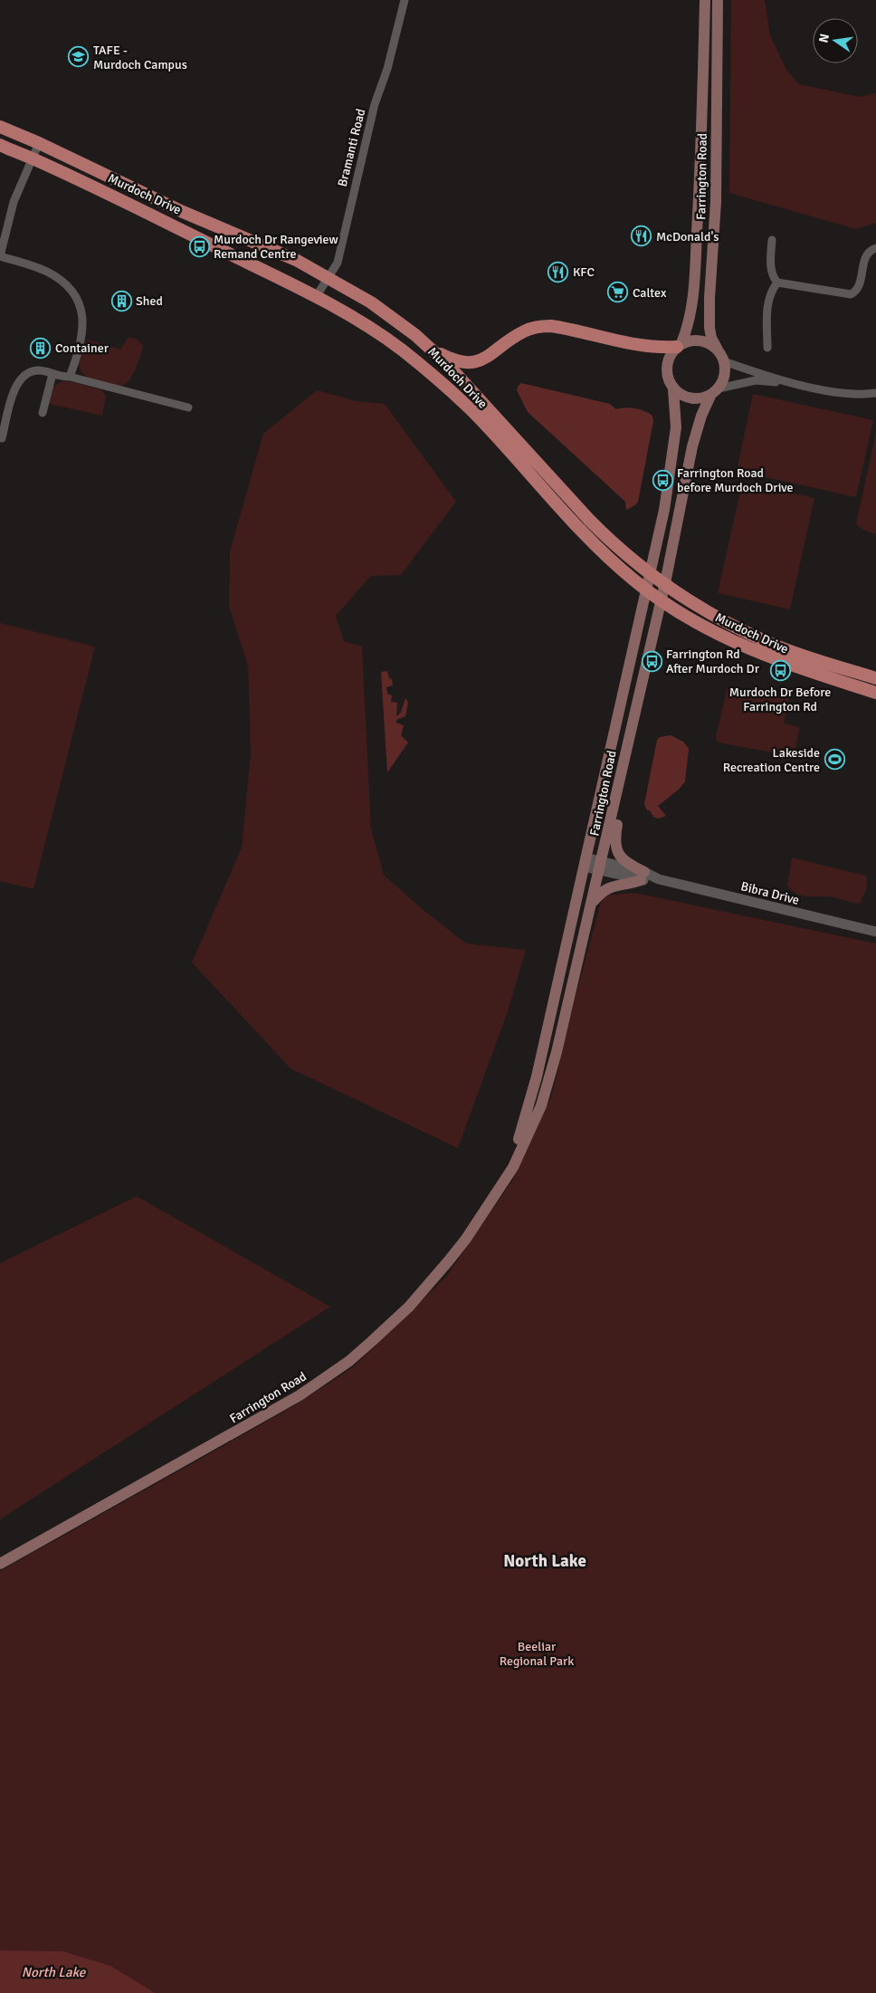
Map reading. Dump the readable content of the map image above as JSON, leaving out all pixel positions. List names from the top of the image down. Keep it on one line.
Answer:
{"streets":{"main road":["Farrington Road","Murdoch Drive"],"street":["Bramanti Road","Bibra Drive"]},"crossings":[["Bramanti Road","Murdoch Drive"],["Farrington Road","Bibra Drive"]],"districts":["North Lake"],"water":["North Lake"],"parks":["Beeliar Regional Park"],"places":{"school or university":["TAFE - Murdoch Campus"],"restaurant":["McDonald's","KFC"],"bus stop":["Murdoch Dr Rangeview Remand Centre","Farrington Road before Murdoch Drive","Farrington Rd After Murdoch Dr","Murdoch Dr Before Farrington Rd"],"supermarket":["Caltex"],"building":["Shed","Container"],"sports":["Lakeside Recreation Centre"]},"north":"left"}
